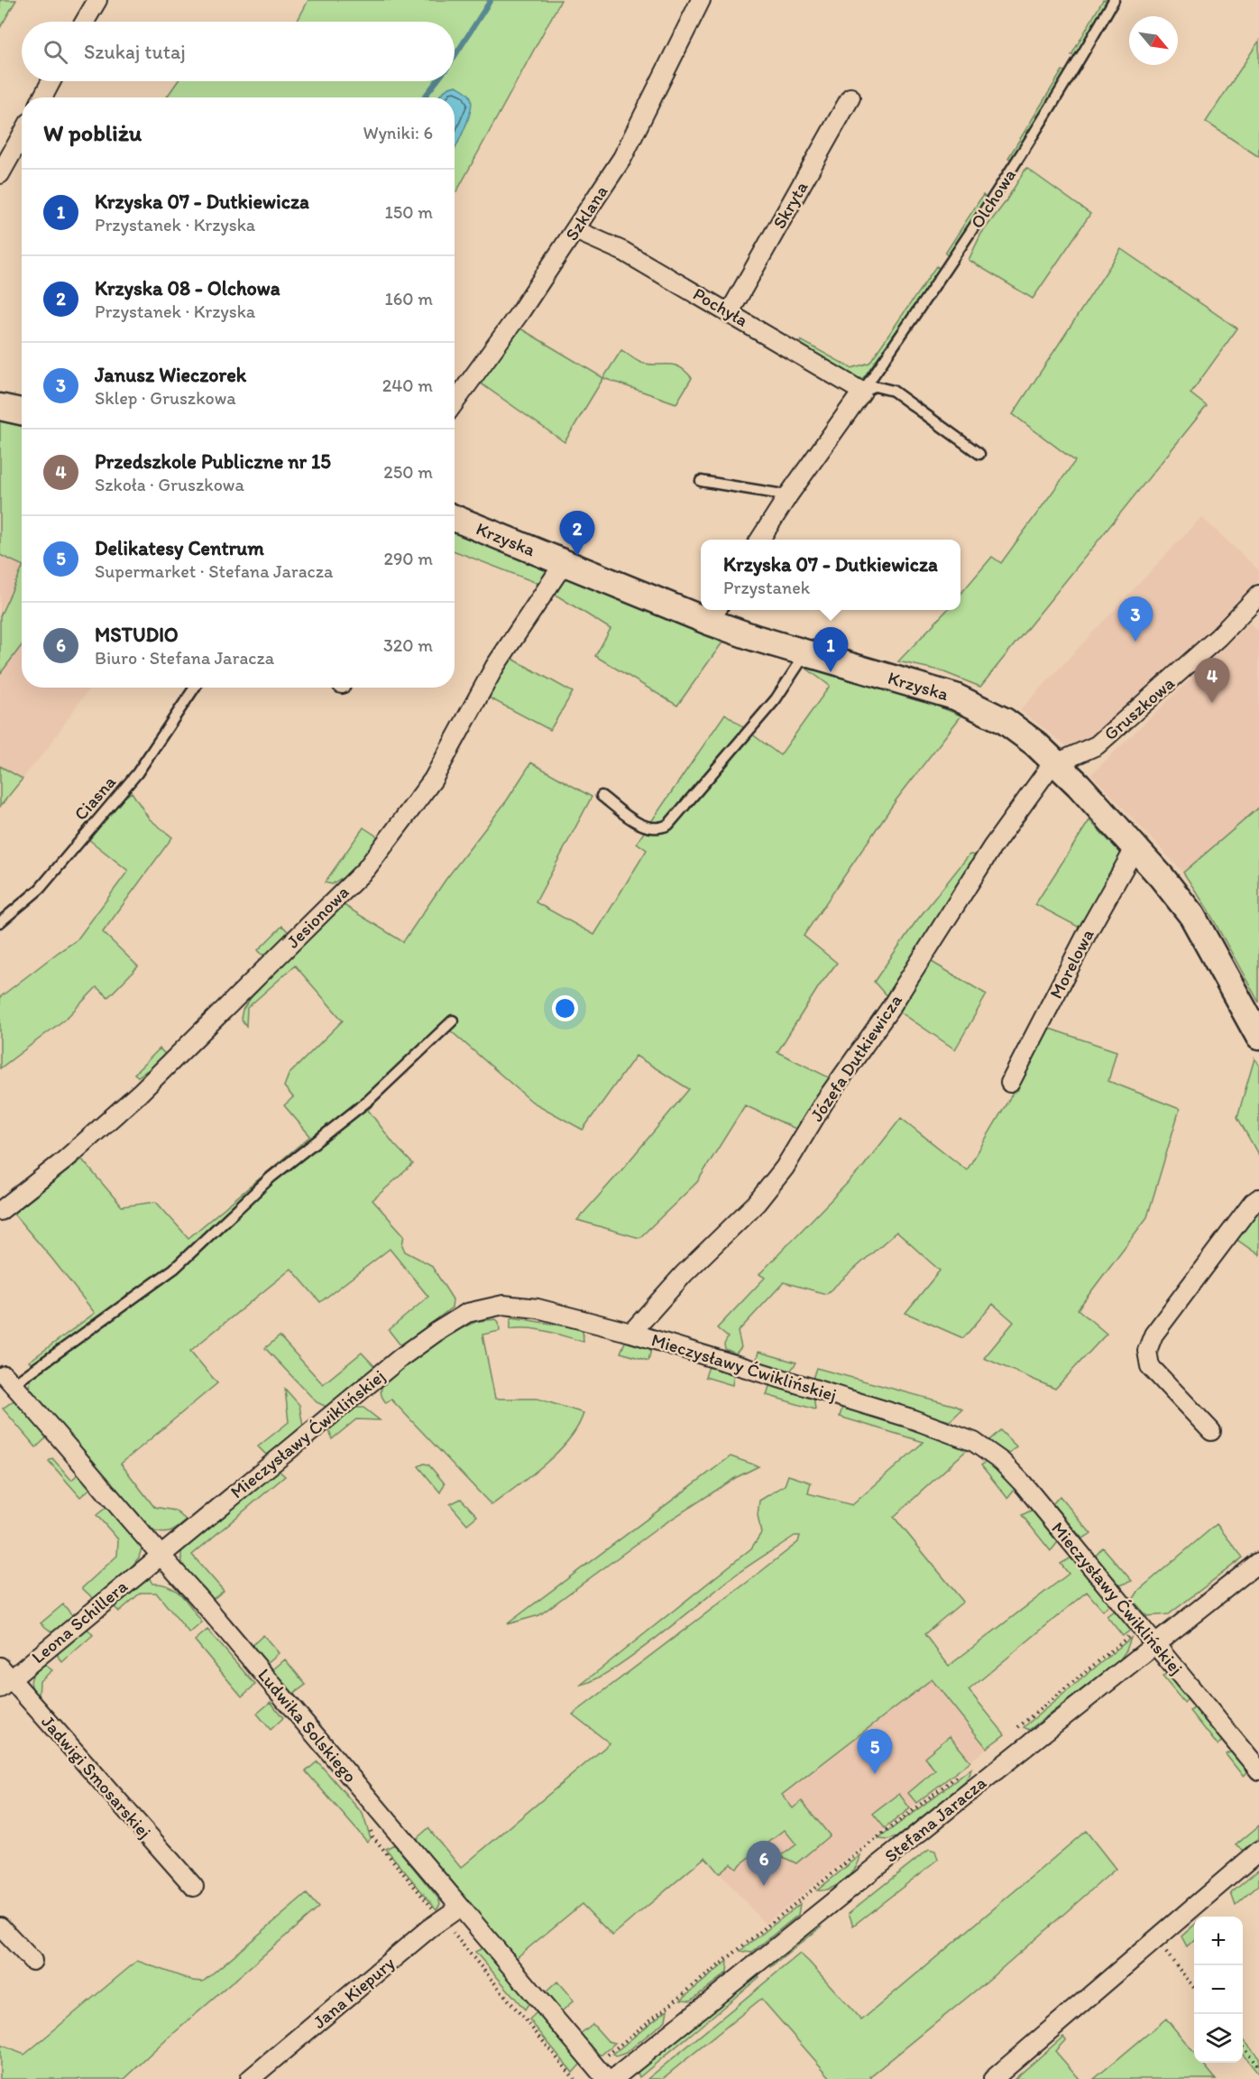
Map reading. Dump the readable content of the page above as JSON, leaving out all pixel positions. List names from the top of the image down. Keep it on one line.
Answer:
{"streets":{"street":["Olchowa","Skryta","Szklana","Pochyła","Krzyska","Gruszkowa","Jesionowa","Morelowa","Józefa Dutkiewicza","Mieczysławy Ćwiklińskiej","Leona Schillera","Ludwika Solskiego","Jadwigi Smosarskiej","Stefana Jaracza","Jana Kiepury"],"lane":["Ciasna"]},"crossings":[["Olchowa","Pochyła"],["Skryta","Pochyła"],["Szklana","Pochyła"],["Krzyska","Gruszkowa"],["Krzyska","Jesionowa"],["Krzyska","Morelowa"],["Krzyska","Józefa Dutkiewicza"],["Gruszkowa","Józefa Dutkiewicza"],["Józefa Dutkiewicza","Mieczysławy Ćwiklińskiej"],["Mieczysławy Ćwiklińskiej","Leona Schillera"],["Mieczysławy Ćwiklińskiej","Ludwika Solskiego"],["Mieczysławy Ćwiklińskiej","Stefana Jaracza"],["Leona Schillera","Ludwika Solskiego"],["Leona Schillera","Jadwigi Smosarskiej"],["Ludwika Solskiego","Jana Kiepury"]],"north":"bottom right","page":{"search":"Szukaj tutaj","heading":["W pobliżu","Wyniki: 6"],"list":[{"mark":"1","name":"Krzyska 07 - Dutkiewicza","note":"Przystanek · Krzyska","value":"150 m"},{"mark":"2","name":"Krzyska 08 - Olchowa","note":"Przystanek · Krzyska","value":"160 m"},{"mark":"3","name":"Janusz Wieczorek","note":"Sklep · Gruszkowa","value":"240 m"},{"mark":"4","name":"Przedszkole Publiczne nr 15","note":"Szkoła · Gruszkowa","value":"250 m"},{"mark":"5","name":"Delikatesy Centrum","note":"Supermarket · Stefana Jaracza","value":"290 m"},{"mark":"6","name":"MSTUDIO","note":"Biuro · Stefana Jaracza","value":"320 m"}],"pins":["2","3","1","4","5","6"],"popup":["Krzyska 07 - Dutkiewicza","Przystanek"],"map_buttons":["+","−"]}}
